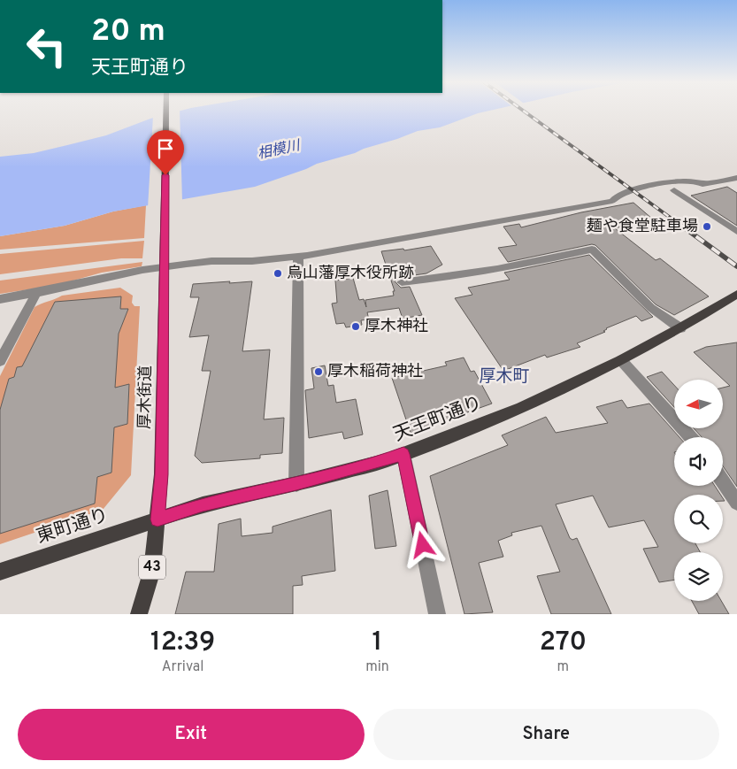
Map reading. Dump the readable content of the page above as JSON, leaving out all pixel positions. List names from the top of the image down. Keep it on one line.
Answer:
{"streets":{"main road":["厚木街道","天王町通り","東町通り","43"]},"crossings":[["厚木街道","天王町通り"],["厚木街道","東町通り"],["厚木街道","43"],["天王町通り","東町通り"],["天王町通り","43"],["東町通り","43"]],"districts":["厚木町"],"water":["相模川"],"places":["麺や食堂駐車場","烏山藩厚木役所跡","厚木神社","厚木稲荷神社"],"north":"left","page":{"turn":["20 m","天王町通り"],"eta":["12:39","Arrival","1","min","270","m"],"buttons":["Exit","Share"]}}
